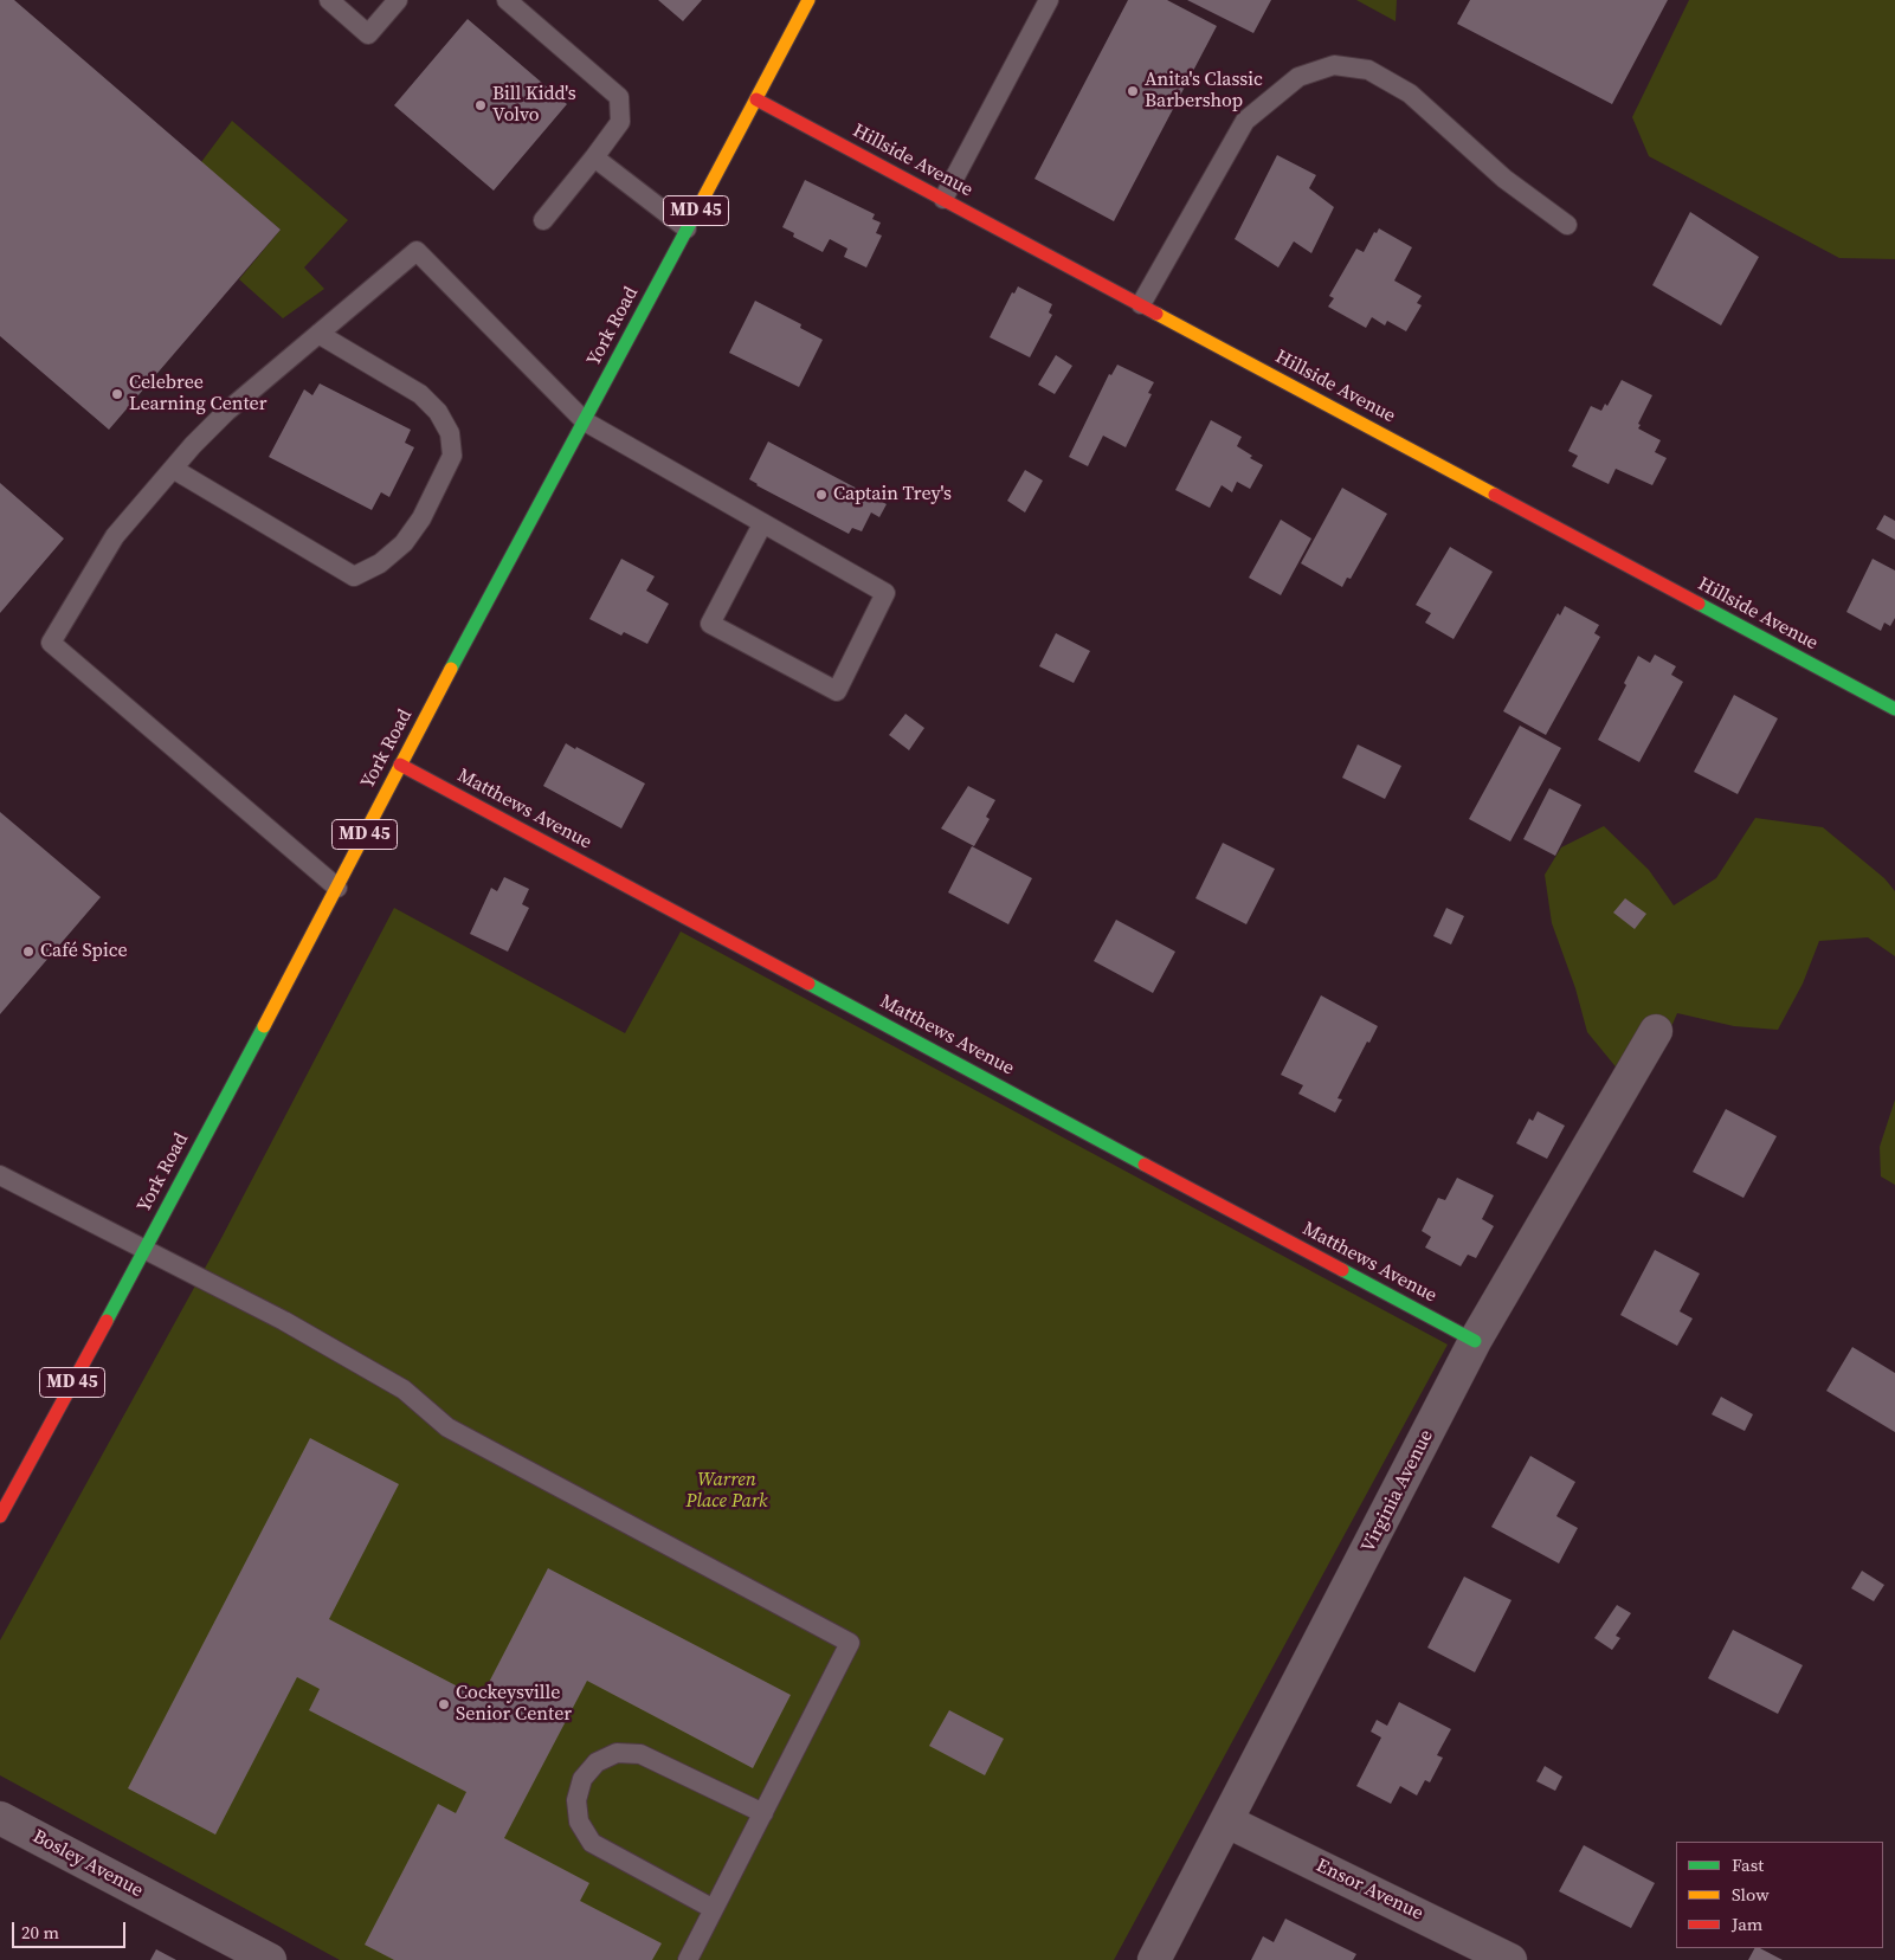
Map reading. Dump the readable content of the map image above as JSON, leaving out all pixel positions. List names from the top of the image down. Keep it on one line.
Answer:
{"streets":{"street":["Hillside Avenue","MD 45","York Road","Matthews Avenue","Virginia Avenue","Bosley Avenue","Ensor Avenue"]},"crossings":[["Hillside Avenue","York Road"],["York Road","Matthews Avenue"],["Matthews Avenue","Virginia Avenue"],["Virginia Avenue","Ensor Avenue"]],"parks":["Warren Place Park"],"places":["Anita's Classic Barbershop","Bill Kidd's Volvo","Celebree Learning Center","Captain Trey's","Café Spice","Cockeysville Senior Center"],"legend":["Fast","Slow","Jam"],"scale_bar":"20 m"}
